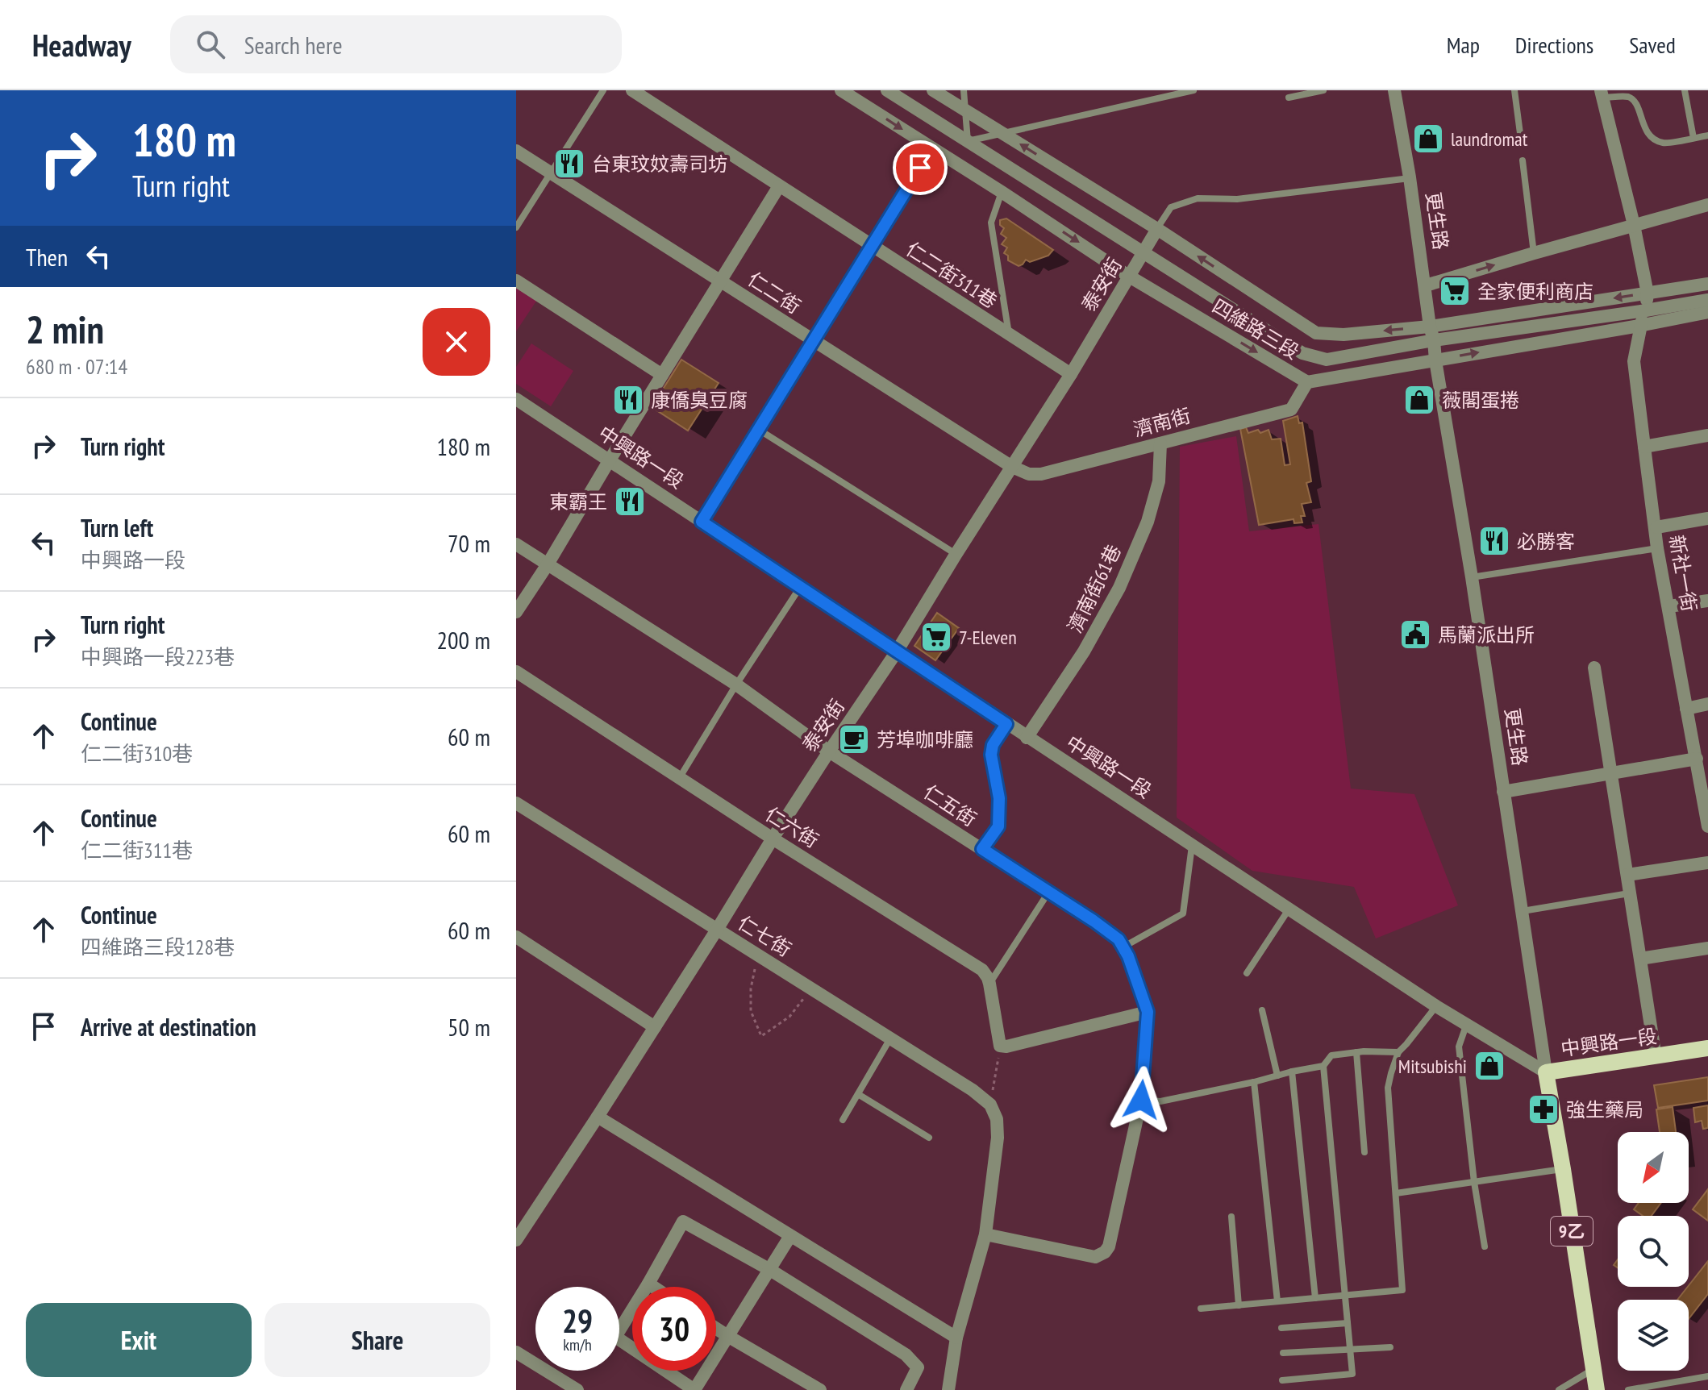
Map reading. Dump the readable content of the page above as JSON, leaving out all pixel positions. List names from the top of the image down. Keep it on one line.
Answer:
{"streets":{"main road":["更生路","中興路一段","9乙"],"street":["仁二街311巷","泰安街","仁二街","四維路三段","濟南街","新社一街","濟南街61巷","仁五街","仁六街","仁七街"]},"crossings":[["更生路","四維路三段"],["更生路","中興路一段"],["仁二街311巷","泰安街"],["泰安街","仁二街"],["泰安街","四維路三段"],["泰安街","濟南街"],["泰安街","中興路一段"],["泰安街","仁五街"],["泰安街","仁六街"],["泰安街","仁七街"],["仁二街","濟南街"],["四維路三段","濟南街"],["四維路三段","新社一街"],["濟南街","濟南街61巷"],["中興路一段","濟南街61巷"]],"places":{"shop":["laundromat","薇閣蛋捲","Mitsubishi"],"restaurant":["台東玟妏壽司坊","康僑臭豆腐","東霸王","必勝客"],"supermarket":["全家便利商店","7-Eleven"],"public building":["馬蘭派出所"],"cafe":["芳埠咖啡廳"],"pharmacy":["強生藥局"]},"north":"bottom left","page":{"header":"Headway","search":"Search here","nav":["Map","Directions","Saved"],"turn":["180 m","Turn right"],"then":"Then","heading":["2 min","680 m · 07:14"],"list":[{"name":"Turn right","value":"180 m"},{"name":"Turn left","note":"中興路一段","value":"70 m"},{"name":"Turn right","note":"中興路一段223巷","value":"200 m"},{"name":"Continue","note":"仁二街310巷","value":"60 m"},{"name":"Continue","note":"仁二街311巷","value":"60 m"},{"name":"Continue","note":"四維路三段128巷","value":"60 m"},{"name":"Arrive at destination","value":"50 m"}],"speed":"29 km/h","limit":"30","buttons":["Exit","Share"]}}
